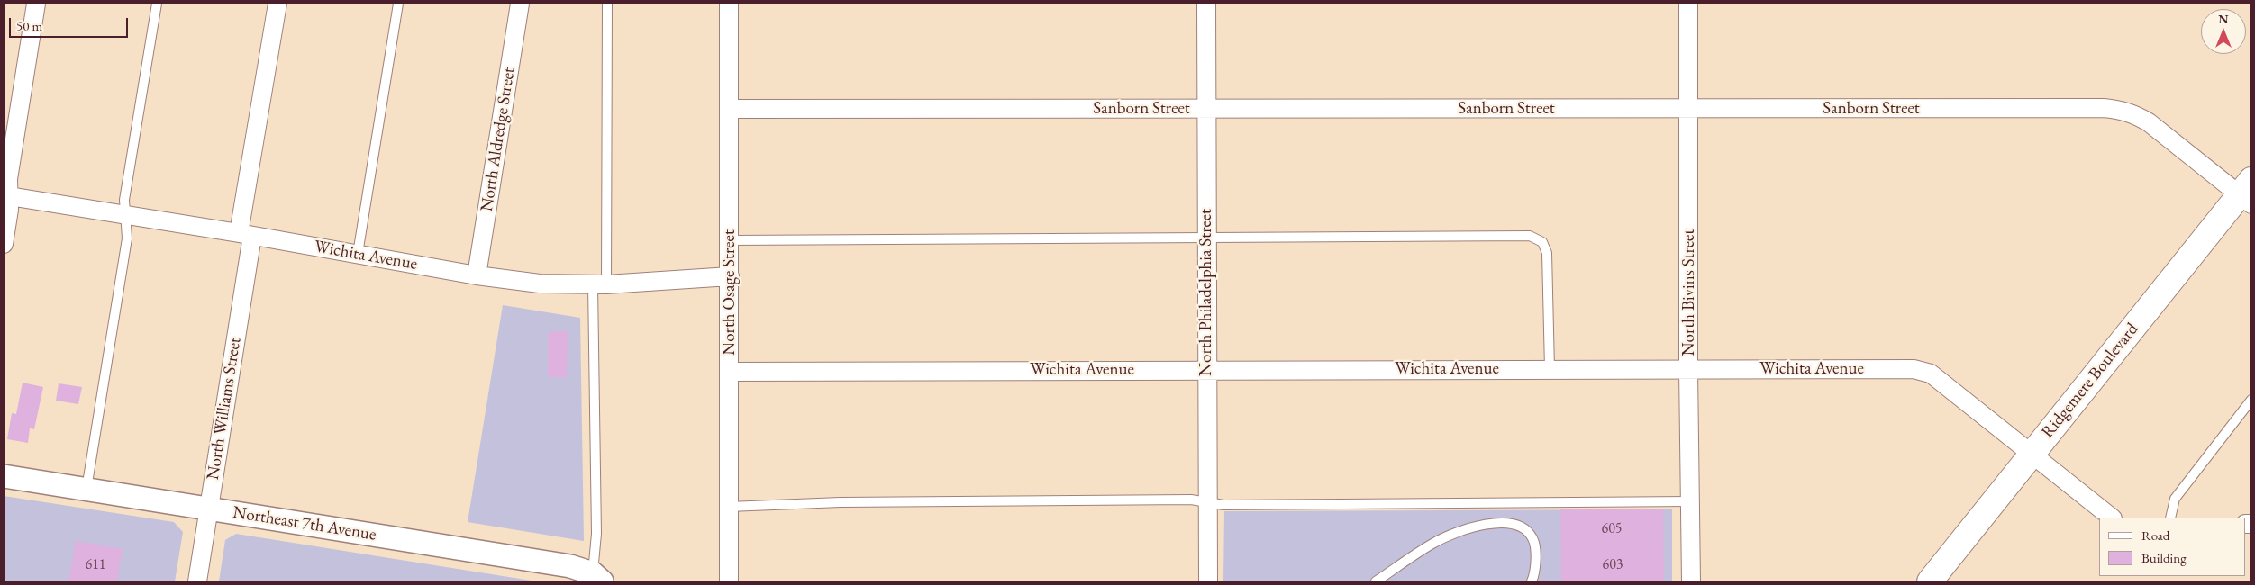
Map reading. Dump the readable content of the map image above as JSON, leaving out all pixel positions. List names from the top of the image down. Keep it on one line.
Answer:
{"streets":{"main road":["Ridgemere Boulevard"],"street":["Sanborn Street","North Aldredge Street","Wichita Avenue","North Osage Street","North Philadelphia Street","North Bivins Street","North Williams Street","Northeast 7th Avenue"]},"crossings":[["Sanborn Street","North Osage Street"],["Sanborn Street","North Philadelphia Street"],["Sanborn Street","North Bivins Street"],["Sanborn Street","Ridgemere Boulevard"],["North Aldredge Street","Wichita Avenue"],["Wichita Avenue","North Osage Street"],["Wichita Avenue","North Philadelphia Street"],["Wichita Avenue","North Bivins Street"],["Wichita Avenue","Ridgemere Boulevard"],["Wichita Avenue","North Williams Street"],["North Williams Street","Northeast 7th Avenue"]],"house_numbers":["605","611","603"],"legend":["Road","Building"],"scale_bar":"50 m","north":"top"}
